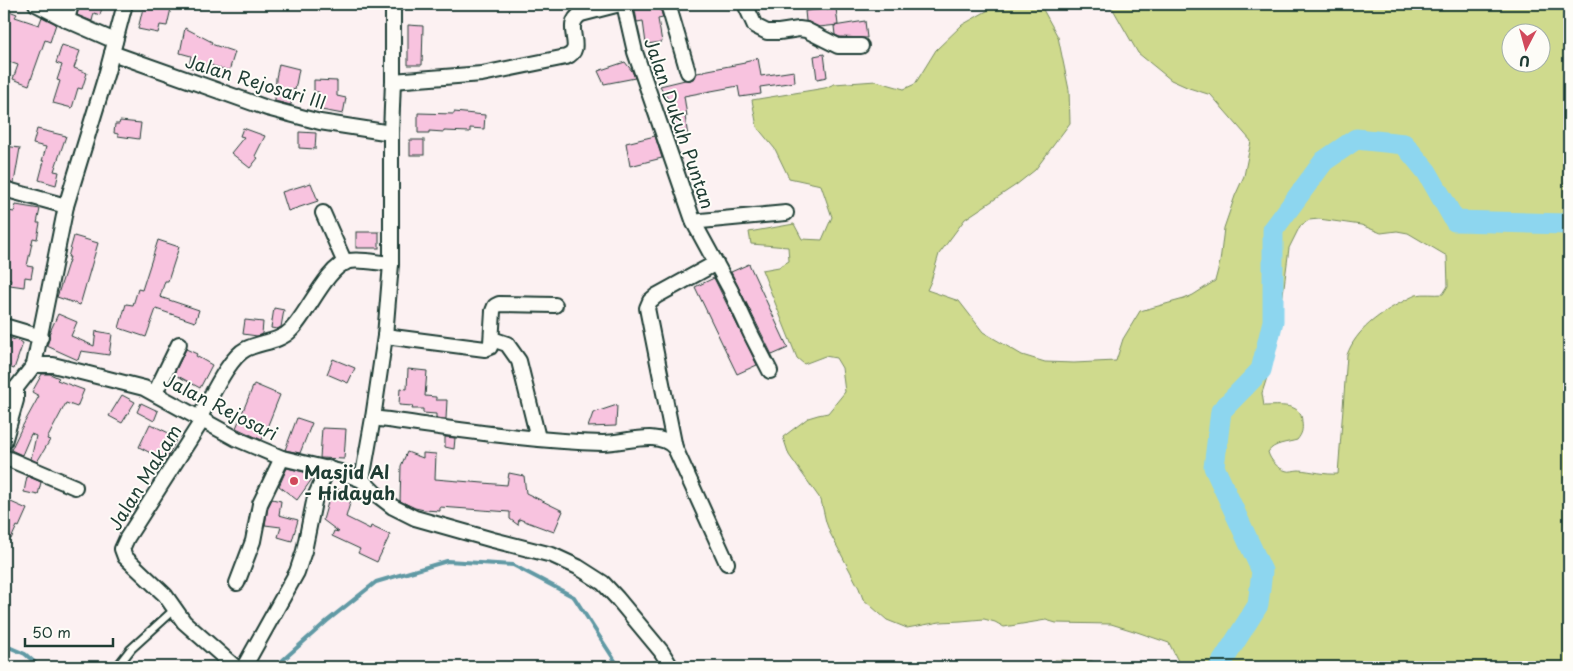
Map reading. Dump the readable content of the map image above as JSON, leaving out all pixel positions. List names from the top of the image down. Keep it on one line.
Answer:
{"streets":{"street":["Jalan Rejosari III","Jalan Dukuh Puntan","Jalan Rejosari","Jalan Makam"]},"crossings":[["Jalan Rejosari","Jalan Makam"]],"places":["Masjid Al - Hidayah"],"scale_bar":"50 m","north":"bottom"}
